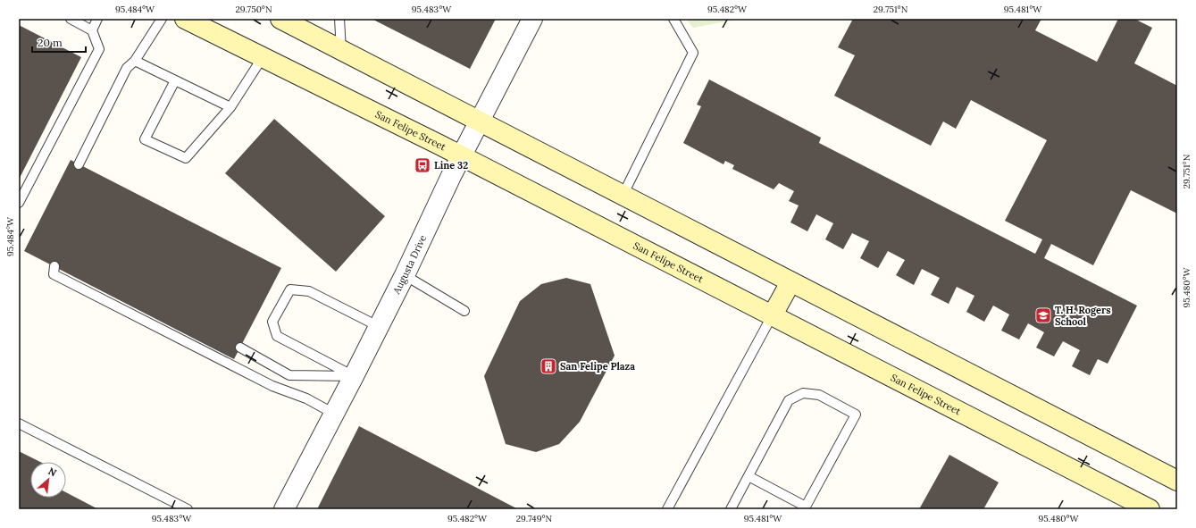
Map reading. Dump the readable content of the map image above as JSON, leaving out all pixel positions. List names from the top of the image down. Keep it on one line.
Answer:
{"streets":{"main road":["San Felipe Street"],"street":["Augusta Drive"]},"crossings":[["San Felipe Street","Augusta Drive"]],"places":{"bus stop":["Line 32"],"school or university":["T. H. Rogers School"],"building":["San Felipe Plaza"]},"scale_bar":"20 m","north":"top right","coordinates":["95.484°W","29.750°N","95.483°W","95.482°W","29.751°N","95.481°W","95.480°W","29.749°N"]}
